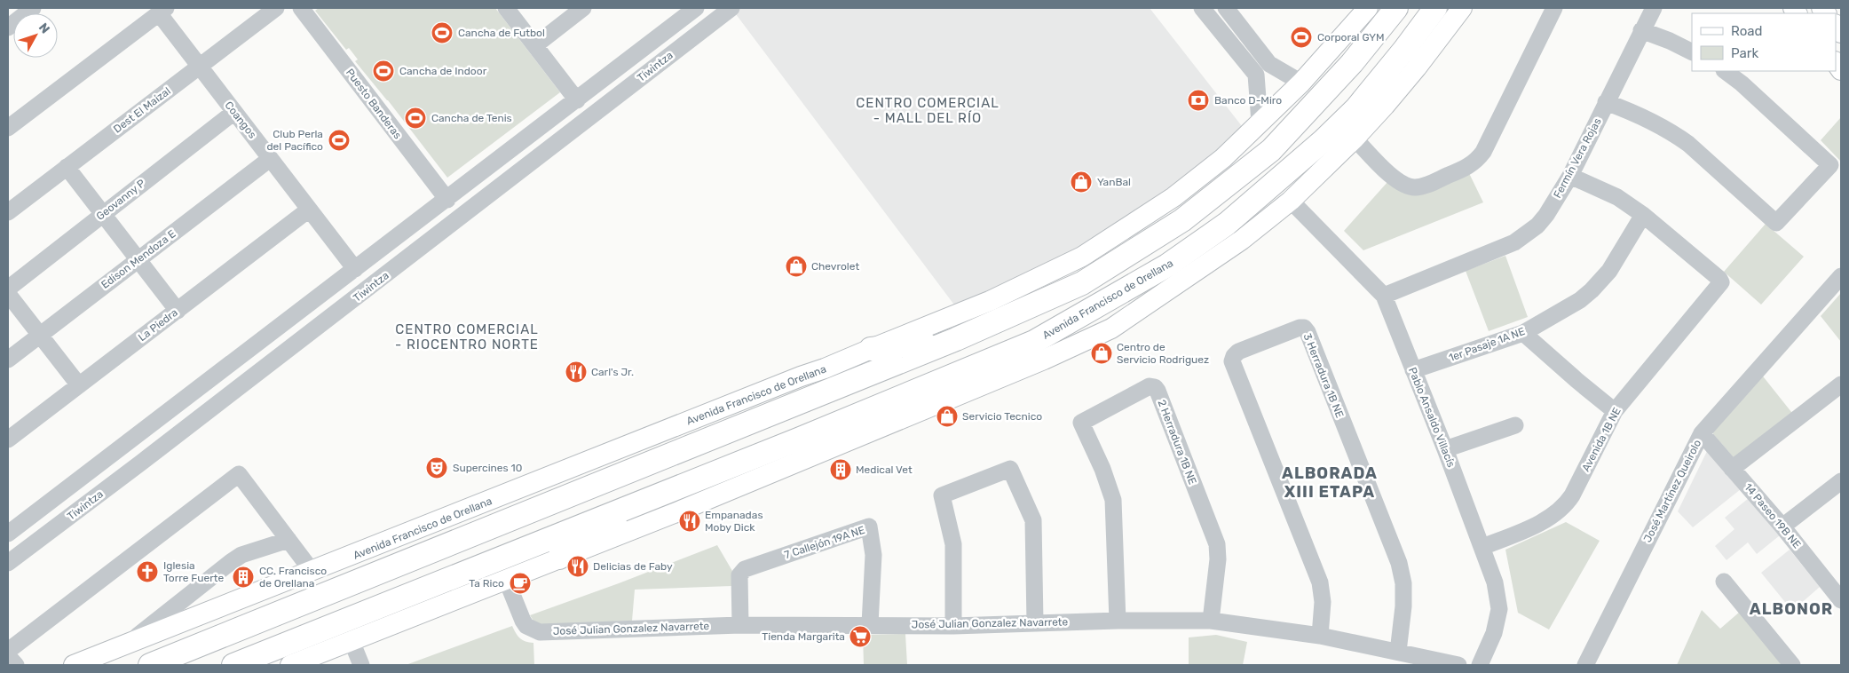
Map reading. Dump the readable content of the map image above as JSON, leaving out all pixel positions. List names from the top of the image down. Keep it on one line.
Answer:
{"streets":{"highway":["Avenida Francisco de Orellana"],"street":["Tiwintza","Puesto Banderas","Dest El Maizal","Coangos","Fermín Vera Rojas","Geovanny P","Edison Mendoza E","La Piedra","1er Pasaje 1A NE","3 Herradura 1B NE","Pablo Ansaldo Villacís","Avenida 1B NE","2 Herradura 1B NE","José Martínez Queirolo","14 Paseo 19B NE","7 Callejón 19A NE","José Julian Gonzalez Navarrete"]},"crossings":[["Tiwintza","Puesto Banderas"],["Tiwintza","Coangos"],["Dest El Maizal","Coangos"],["Coangos","Geovanny P"],["Coangos","Edison Mendoza E"],["Coangos","La Piedra"],["Fermín Vera Rojas","Pablo Ansaldo Villacís"],["Avenida Francisco de Orellana","Pablo Ansaldo Villacís"],["Avenida Francisco de Orellana","José Julian Gonzalez Navarrete"],["1er Pasaje 1A NE","Pablo Ansaldo Villacís"],["1er Pasaje 1A NE","Avenida 1B NE"],["3 Herradura 1B NE","José Julian Gonzalez Navarrete"],["Pablo Ansaldo Villacís","Avenida 1B NE"],["2 Herradura 1B NE","José Julian Gonzalez Navarrete"],["José Martínez Queirolo","14 Paseo 19B NE"],["7 Callejón 19A NE","José Julian Gonzalez Navarrete"]],"districts":["CENTRO COMERCIAL - MALL DEL RÍO","CENTRO COMERCIAL - RIOCENTRO NORTE","ALBORADA XIII ETAPA","ALBONOR"],"places":{"sports":["Cancha de Futbol","Corporal GYM","Cancha de Indoor","Cancha de Tenis","Club Perla del Pacífico"],"bank":["Banco D-Miro"],"shop":["YanBal","Chevrolet","Centro de Servicio Rodriguez","Servicio Tecnico"],"restaurant":["Carl's Jr.","Empanadas Moby Dick","Delicias de Faby"],"theatre":["Supercines 10"],"building":["Medical Vet","CC. Francisco de Orellana"],"church":["Iglesia Torre Fuerte"],"cafe":["Ta Rico"],"supermarket":["Tienda Margarita"]},"legend":["Road","Park"],"north":"top right"}
